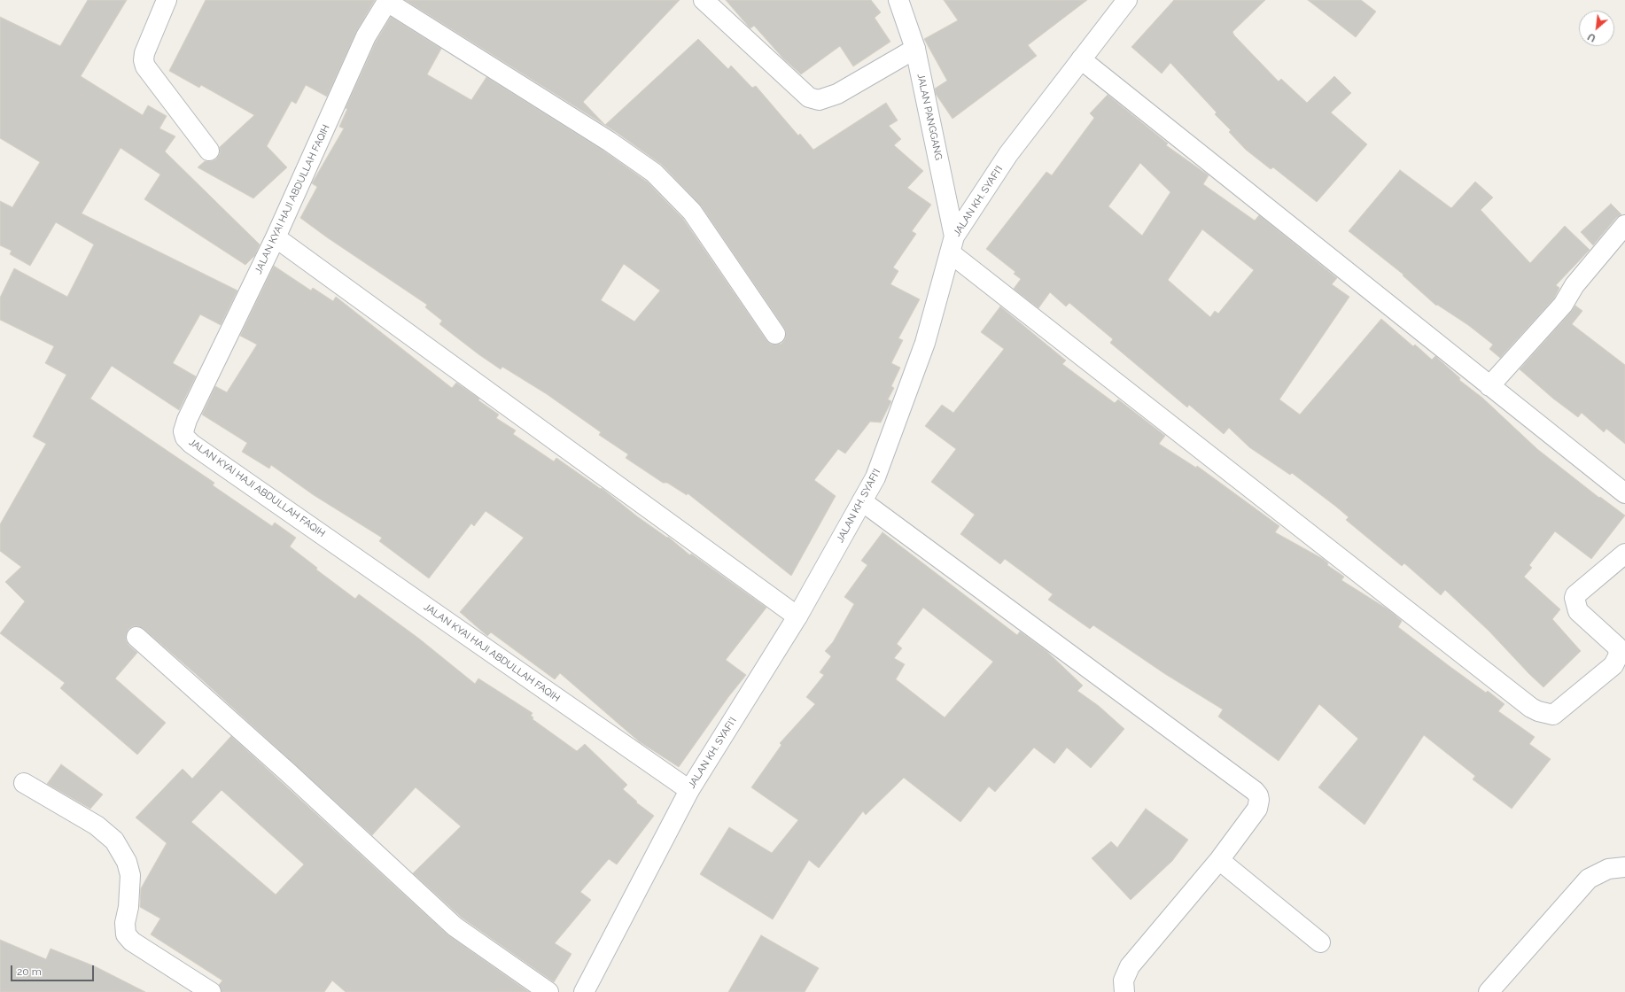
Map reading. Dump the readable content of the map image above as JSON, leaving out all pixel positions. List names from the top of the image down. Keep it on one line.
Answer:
{"streets":{"street":["JALAN PANGGANG","JALAN KYAI HAJI ABDULLAH FAQIH","JALAN KH. SYAFI'I"]},"crossings":[["JALAN PANGGANG","JALAN KH. SYAFI'I"],["JALAN KYAI HAJI ABDULLAH FAQIH","JALAN KH. SYAFI'I"]],"scale_bar":"20 m","north":"bottom left"}
